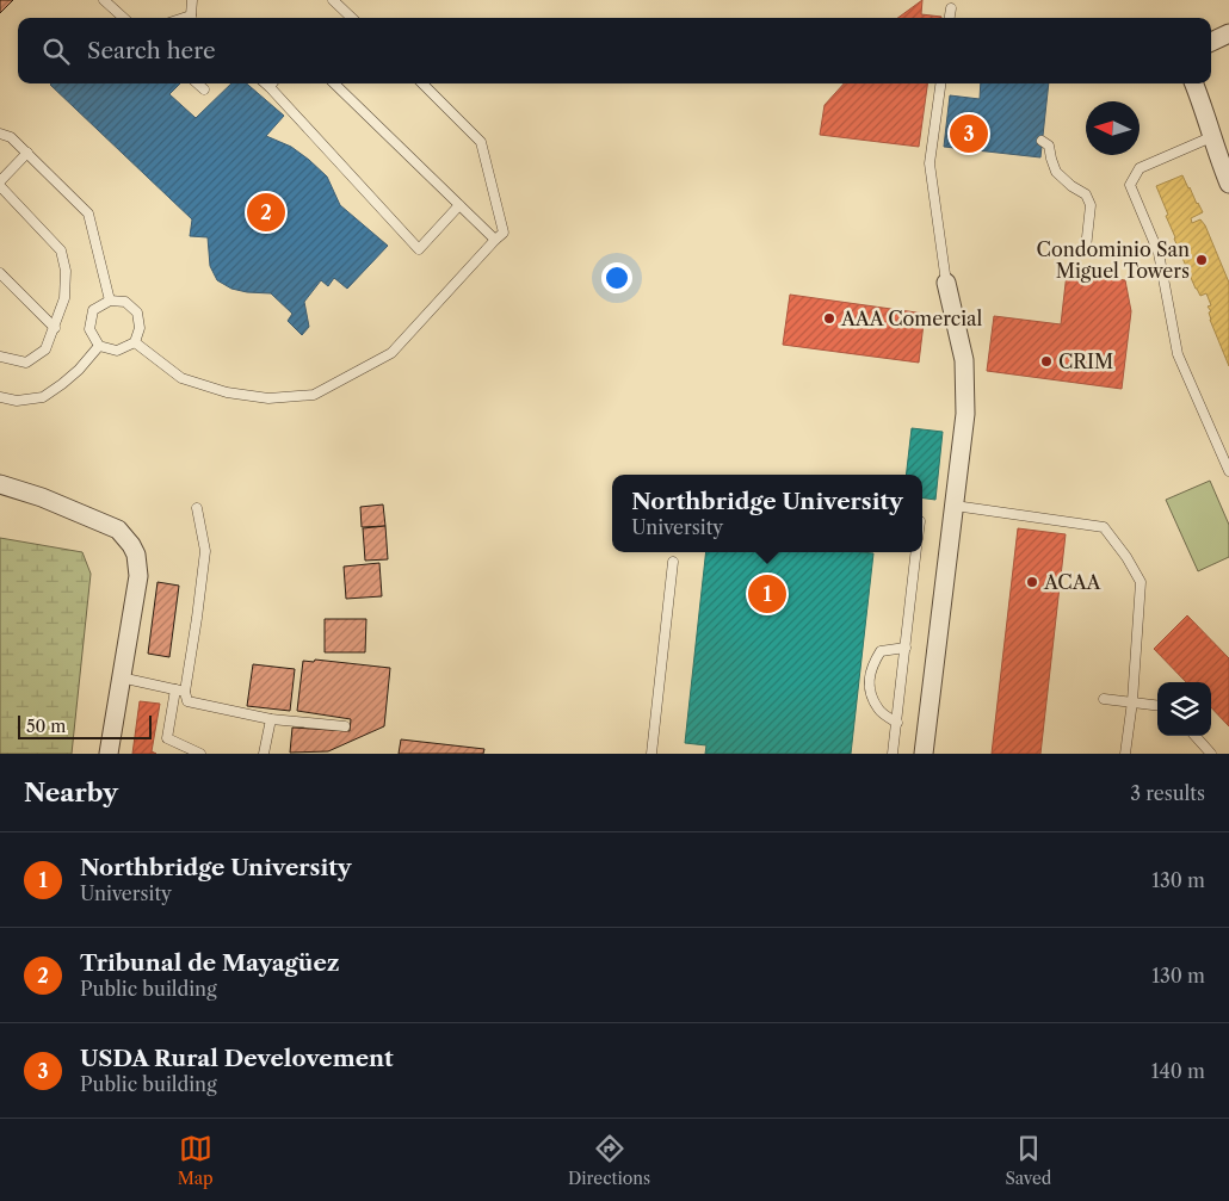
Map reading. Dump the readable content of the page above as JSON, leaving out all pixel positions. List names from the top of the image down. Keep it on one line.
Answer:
{"places":["Condominio San Miguel Towers","AAA Comercial","CRIM","ACAA"],"scale_bar":"50 m","north":"left","page":{"search":"Search here","pins":["3","2","1"],"popup":["Northbridge University","University"],"scale":"50 m","heading":["Nearby","3 results"],"list":[{"mark":"1","name":"Northbridge University","note":"University","value":"130 m"},{"mark":"2","name":"Tribunal de Mayagüez","note":"Public building","value":"130 m"},{"mark":"3","name":"USDA Rural Develovement","note":"Public building","value":"140 m"}],"nav":["Map","Directions","Saved"]}}
